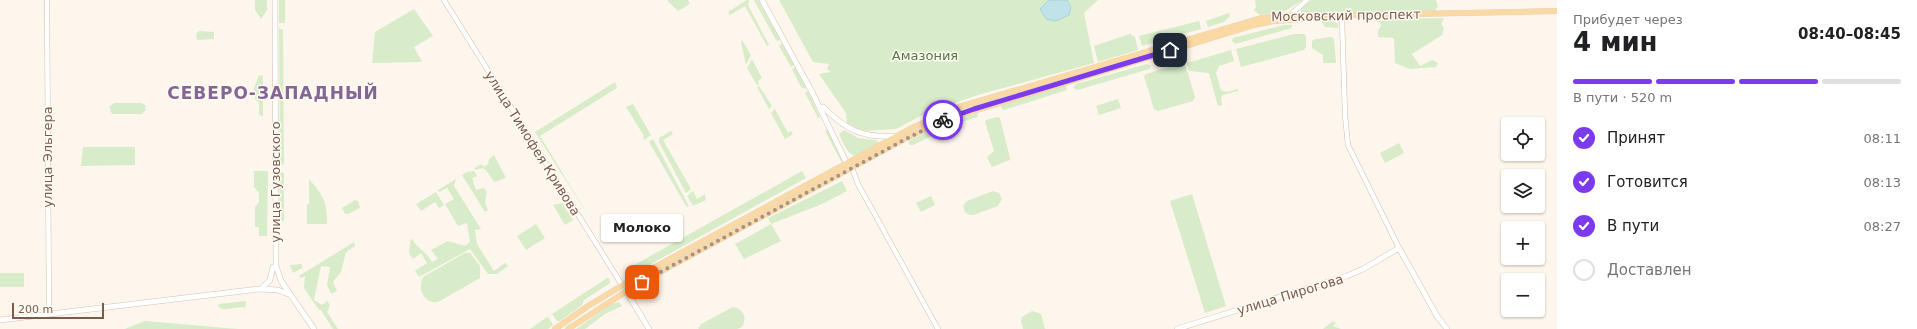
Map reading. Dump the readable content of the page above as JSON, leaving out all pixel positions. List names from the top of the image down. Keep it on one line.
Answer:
{"streets":{"main road":["Московский проспект","улица Гузовского","улица Пирогова"],"street":["улица Тимофея Кривова","улица Эльгера"]},"crossings":[["Московский проспект","улица Тимофея Кривова"]],"districts":["СЕВЕРО-ЗАПАДНЫЙ"],"parks":["Амазония"],"places":["Молоко"],"scale_bar":"200 m","page":{"heading":["4 мин","Прибудет через","08:40–08:45"],"bar":"В пути · 520 m","list":[["Принят","08:11"],["Готовится","08:13"],["В пути","08:27"],"Доставлен"],"map_buttons":["+","−"],"bubble":"Молоко","scale":"200 m"}}
